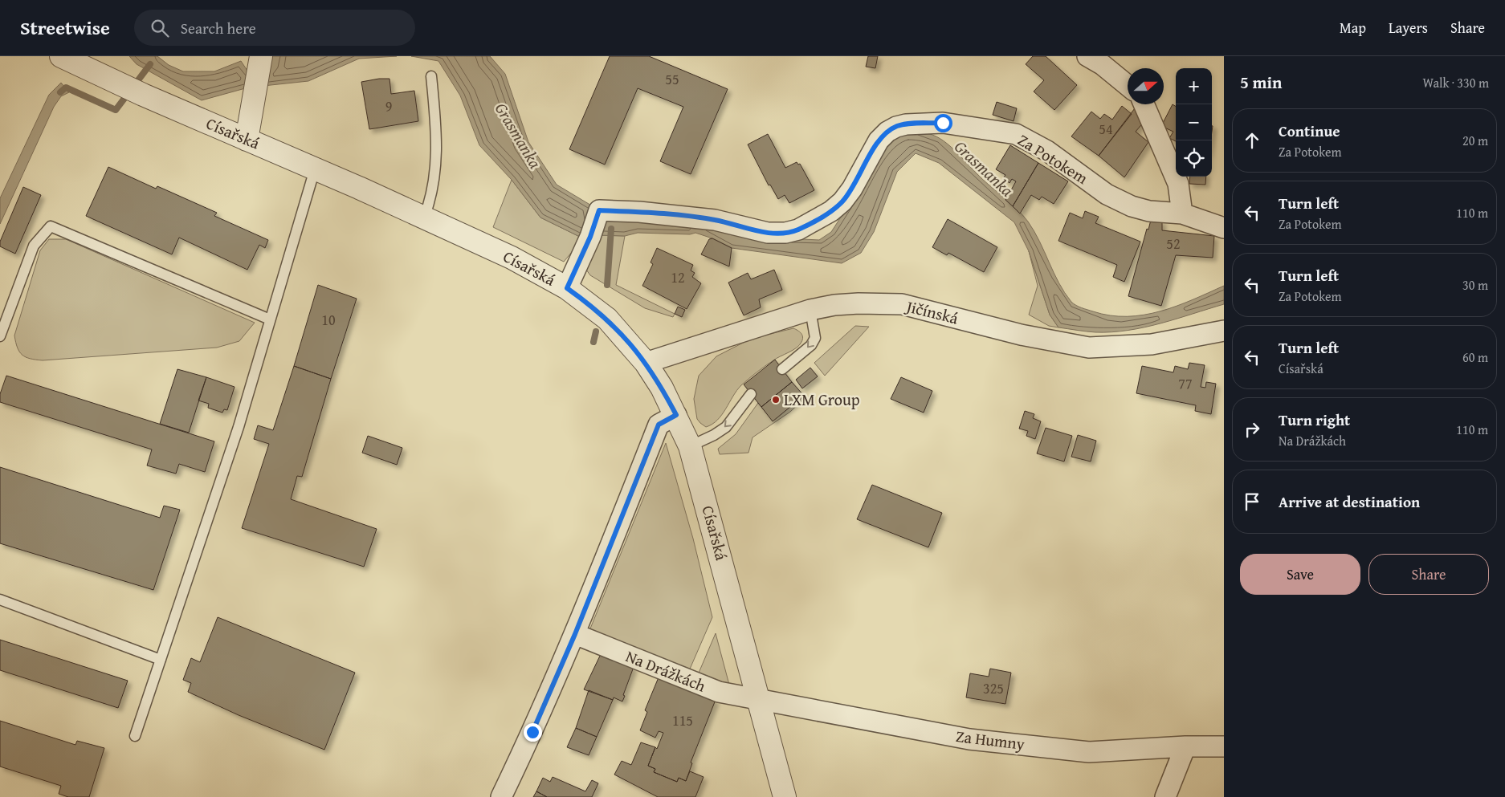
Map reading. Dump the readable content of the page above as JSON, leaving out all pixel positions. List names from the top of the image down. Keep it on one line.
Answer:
{"streets":{"street":["Císařská","Za Potokem","Jičínská","Na Drážkách","Za Humny"]},"crossings":[["Císařská","Za Potokem"],["Císařská","Jičínská"],["Císařská","Na Drážkách"],["Císařská","Za Humny"],["Na Drážkách","Za Humny"]],"water":["Grasmanka"],"places":["LXM Group"],"house_numbers":["55","9","54","52","12","10","77","325","115"],"north":"right","page":{"header":"Streetwise","search":"Search here","nav":["Map","Layers","Share"],"heading":["5 min","Walk · 330 m"],"map_buttons":["+","−"],"list":[["Continue","Za Potokem","20 m"],["Turn left","Za Potokem","110 m"],["Turn left","Za Potokem","30 m"],["Turn left","Císařská","60 m"],["Turn right","Na Drážkách","110 m"],"Arrive at destination"],"buttons":["Save","Share"]}}
